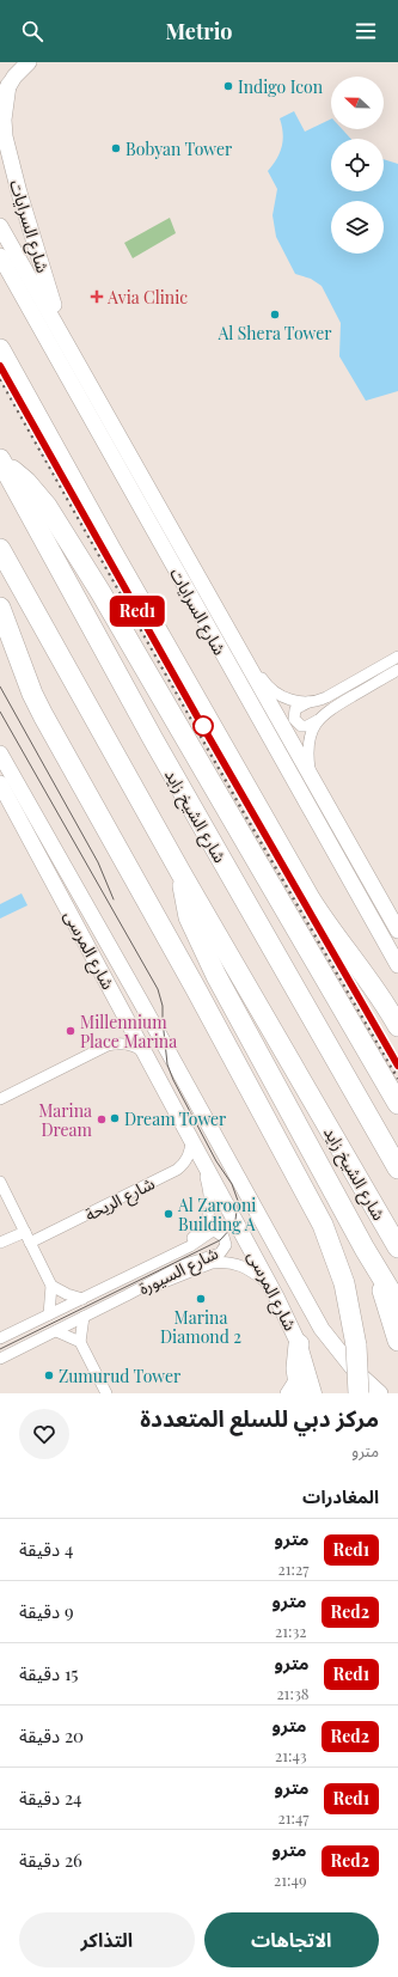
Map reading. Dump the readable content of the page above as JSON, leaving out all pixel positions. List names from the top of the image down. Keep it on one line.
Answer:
{"streets":{"highway":["شارع الشيخ زايد"],"main road":["شارع السرايات","شارع المرسى"],"street":["شارع الريحة","شارع السيورة"]},"crossings":[["شارع المرسى","شارع الريحة"],["شارع المرسى","شارع السيورة"]],"places":{"other":["Indigo Icon","Bobyan Tower","Al Shera Tower","Millennium Place Marina","Dream Tower","Marina Dream","Al Zarooni Building A","Marina Diamond 2","Zumurud Tower"],"health":["Avia Clinic"]},"lines":["metro line Red1"],"north":"left","page":{"header":"Metrio","on_map":"Red1","heading":[["مركز دبي للسلع المتعددة","مترو"],"المغادرات"],"list":[{"mark":"Red1","name":"مترو","note":"21:27","value":"4 دقيقة"},{"mark":"Red2","name":"مترو","note":"21:32","value":"9 دقيقة"},{"mark":"Red1","name":"مترو","note":"21:38","value":"15 دقيقة"},{"mark":"Red2","name":"مترو","note":"21:43","value":"20 دقيقة"},{"mark":"Red1","name":"مترو","note":"21:47","value":"24 دقيقة"},{"mark":"Red2","name":"مترو","note":"21:49","value":"26 دقيقة"}],"buttons":["الاتجاهات","التذاكر"]}}
